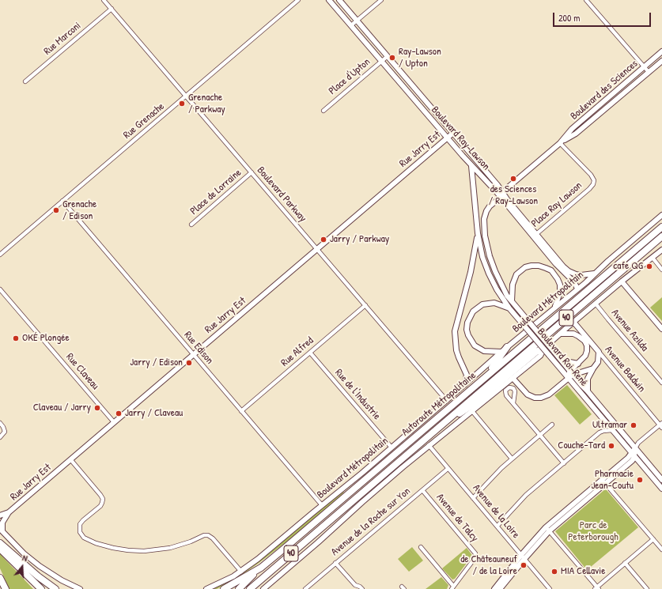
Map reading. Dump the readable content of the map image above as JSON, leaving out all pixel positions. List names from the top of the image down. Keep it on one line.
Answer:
{"streets":{"highway":["40","Autoroute Métropolitaine"],"street":["Rue Marconi","Place d'Upton","Boulevard des Sciences","Rue Grenache","Boulevard Ray-Lawson","Rue Jarry Est","Place de Lorraine","Boulevard Parkway","Place Ray Lawson","Boulevard Métropolitain","Avenue Azilda","Rue Edison","Rue Alfred","Boulevard Roi-René","Avenue Baldwin","Rue Claveau","Rue de l'Industrie","Avenue de la Loire","Avenue de Talcy","Avenue de la Roche sur Yon"]},"crossings":[["Rue Marconi","Boulevard Parkway"],["Place d'Upton","Boulevard Ray-Lawson"],["Boulevard des Sciences","Boulevard Ray-Lawson"],["Boulevard des Sciences","Place Ray Lawson"],["Boulevard des Sciences","Boulevard Roi-René"],["Rue Grenache","Boulevard Parkway"],["Rue Grenache","Rue Edison"],["Boulevard Ray-Lawson","Rue Jarry Est"],["Boulevard Ray-Lawson","Place Ray Lawson"],["Boulevard Ray-Lawson","Boulevard Métropolitain"],["Boulevard Ray-Lawson","Boulevard Roi-René"],["Rue Jarry Est","Boulevard Parkway"],["Rue Jarry Est","Rue Edison"],["Rue Jarry Est","Rue Claveau"],["Place de Lorraine","Boulevard Parkway"],["Boulevard Parkway","Boulevard Métropolitain"],["Boulevard Parkway","Rue Alfred"],["Boulevard Métropolitain","Rue Edison"],["Boulevard Métropolitain","Rue de l'Industrie"],["Rue Edison","Rue Alfred"],["Rue Alfred","Rue de l'Industrie"],["Avenue de la Loire","Avenue de la Roche sur Yon"],["Avenue de Talcy","Avenue de la Roche sur Yon"]],"parks":["Parc de Peterborough"],"places":["Ray-Lawson / Upton","Grenache / Parkway","des Sciences / Ray-Lawson","Grenache / Edison","Jarry / Parkway","cafe QG","OKÉ Plongée","Jarry / Edison","Claveau / Jarry","Jarry / Claveau","Ultramar","Couche-Tard","Pharmacie Jean-Coutu","de Châteauneuf / de la Loire","MIA Cellavie"],"scale_bar":"200 m","north":"top"}
